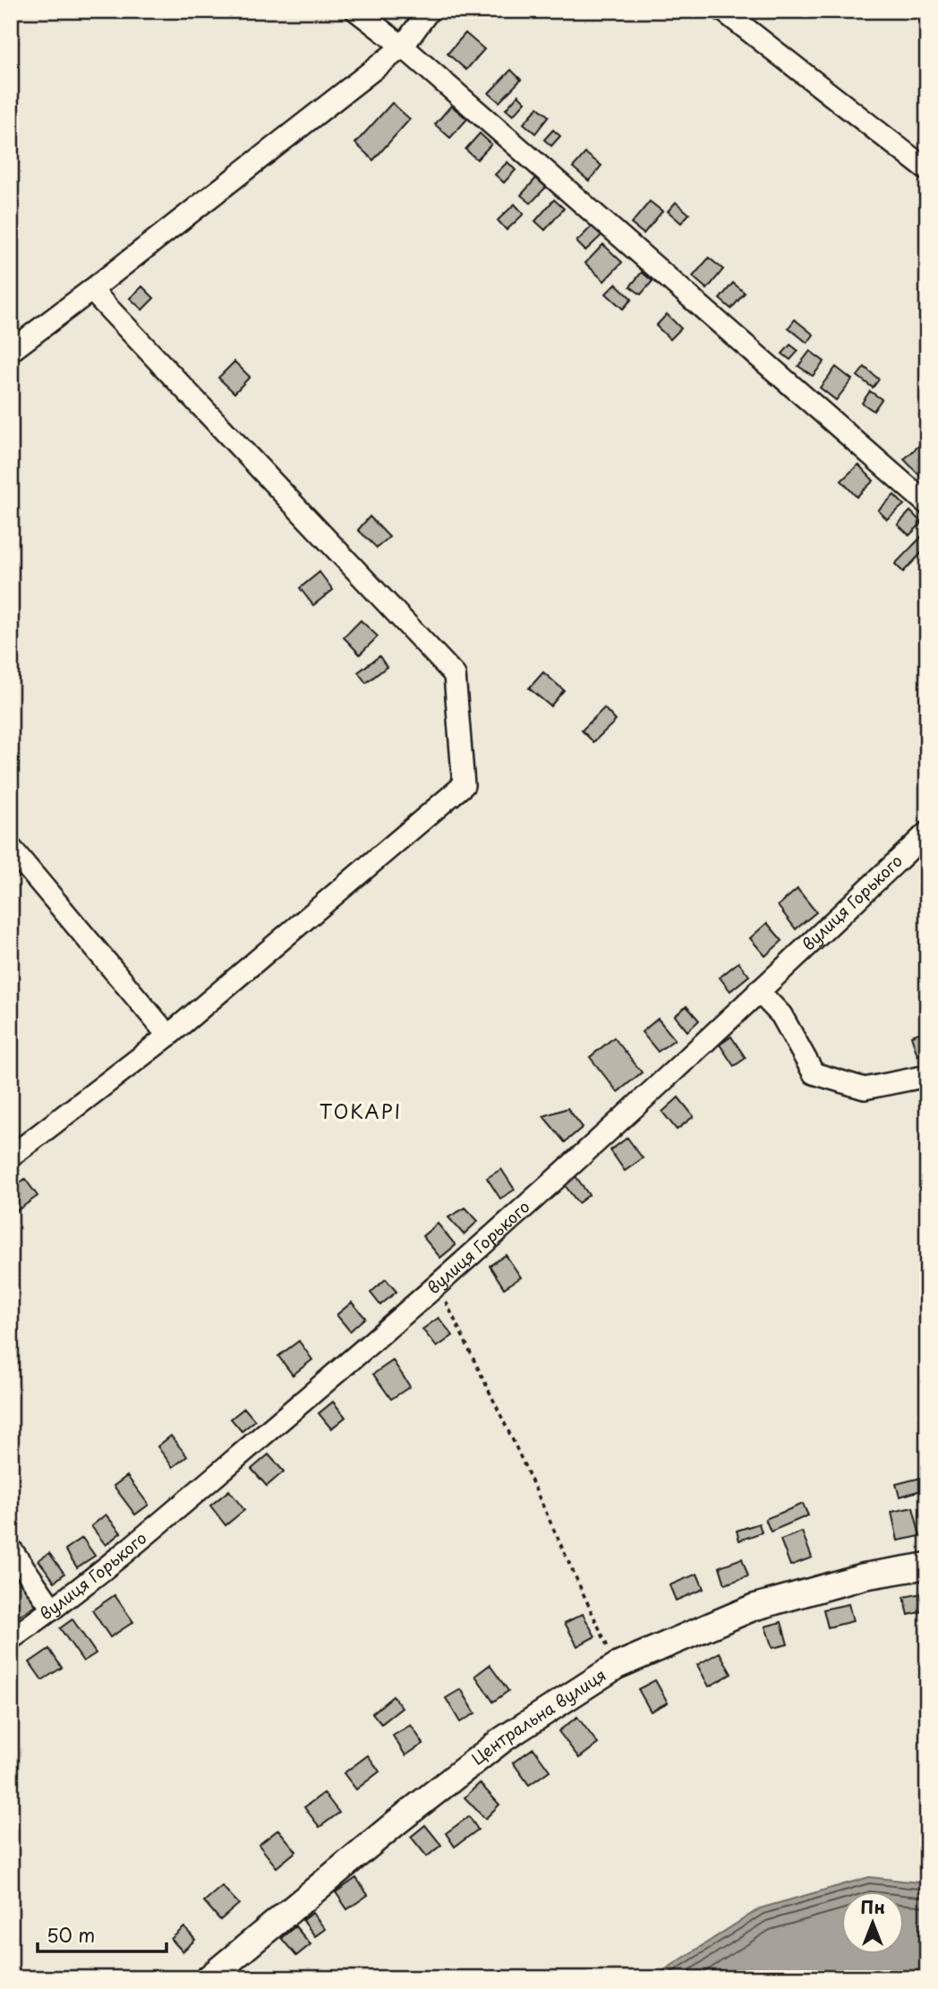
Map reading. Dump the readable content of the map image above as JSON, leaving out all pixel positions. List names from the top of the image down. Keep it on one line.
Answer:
{"streets":{"street":["вулиця Горького","Центральна вулиця"]},"districts":["ТОКАРІ"],"scale_bar":"50 m","north":"top"}
